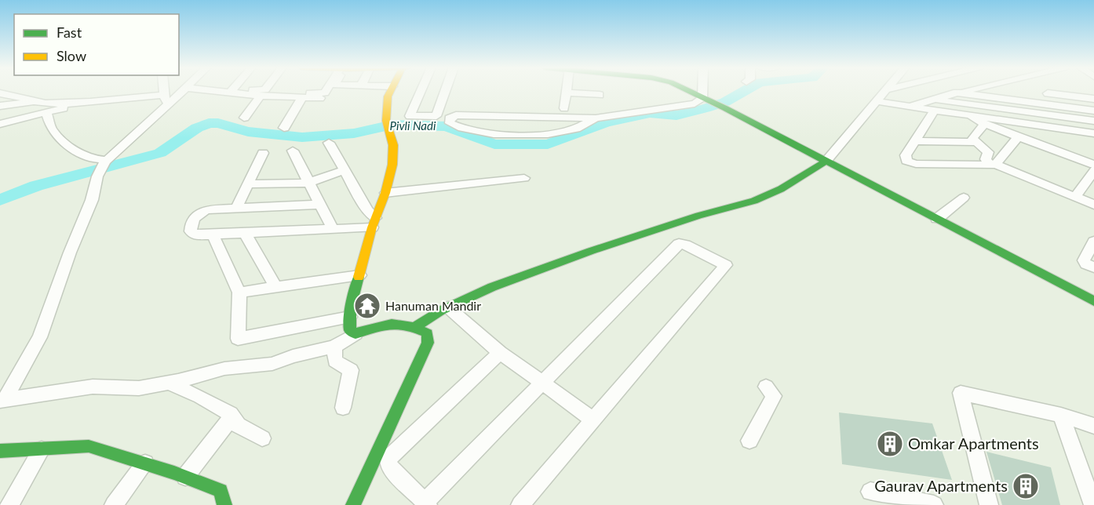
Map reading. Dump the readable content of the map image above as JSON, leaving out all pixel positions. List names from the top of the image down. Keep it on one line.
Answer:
{"water":["Pivli Nadi"],"places":{"temple":["Hanuman Mandir"],"building":["Omkar Apartments","Gaurav Apartments"]},"legend":["Fast","Slow"]}
